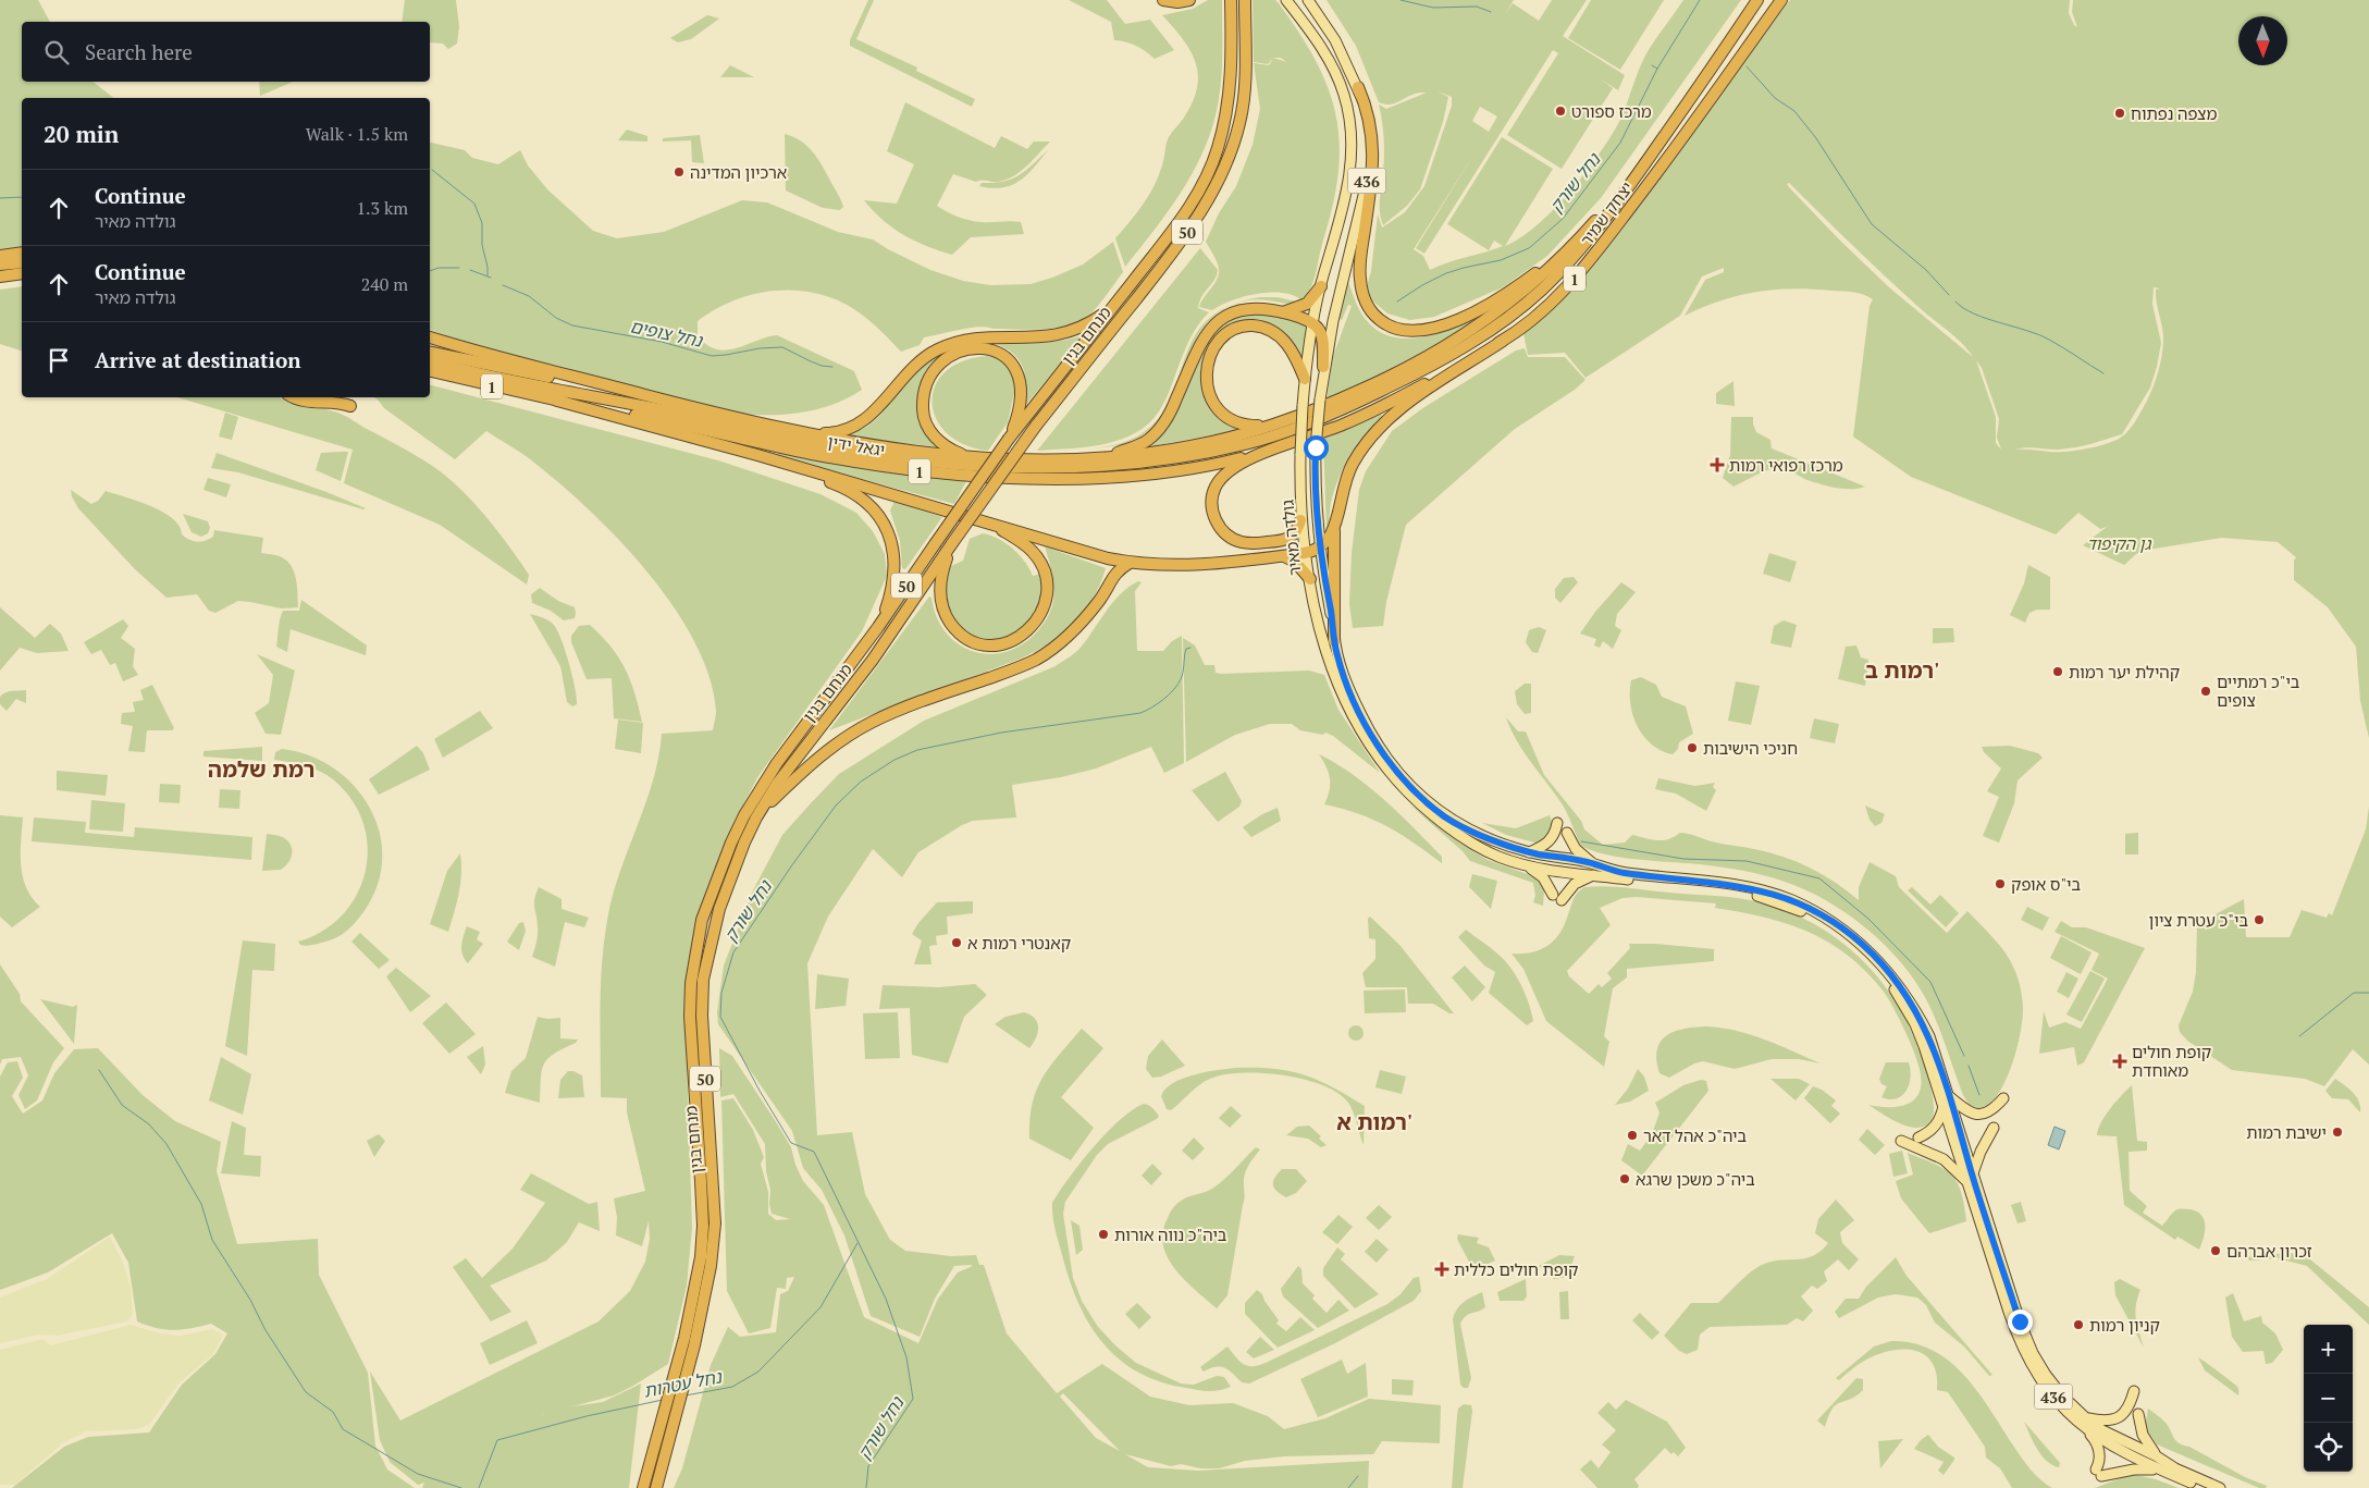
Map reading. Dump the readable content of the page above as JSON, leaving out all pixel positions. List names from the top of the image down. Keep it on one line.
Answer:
{"streets":{"highway":["יצחק שמיר","50","1","מנחם בגין","יגאל ידין"],"main road":["436","גולדה מאיר"]},"crossings":[["436","גולדה מאיר"],["יצחק שמיר","יגאל ידין"]],"districts":["רמות ב'","רמת שלמה","רמות א'"],"water":["נחל שורק","נחל צופים","נחל עטרות"],"parks":["גן הקיפוד"],"places":{"other":["מרכז ספורט","מצפה נפתוח","ארכיון המדינה","קהילת יער רמות","בי\"כ רמתיים צופים","חניכי הישיבות","בי\"ס אופק","בי\"כ עטרת ציון","קאנטרי רמות א","ישיבת רמות","ביה\"כ אהל דאר","ביה\"כ משכן שרגא","ביה\"כ נווה אורות","זכרון אברהם","קניון רמות"],"health":["מרכז רפואי רמות","קופת חולים מאוחדת","קופת חולים כללית"]},"north":"bottom","page":{"search":"Search here","heading":["20 min","Walk · 1.5 km"],"list":[["Continue","גולדה מאיר","1.3 km"],["Continue","גולדה מאיר","240 m"],"Arrive at destination"],"map_buttons":["+","−"]}}
